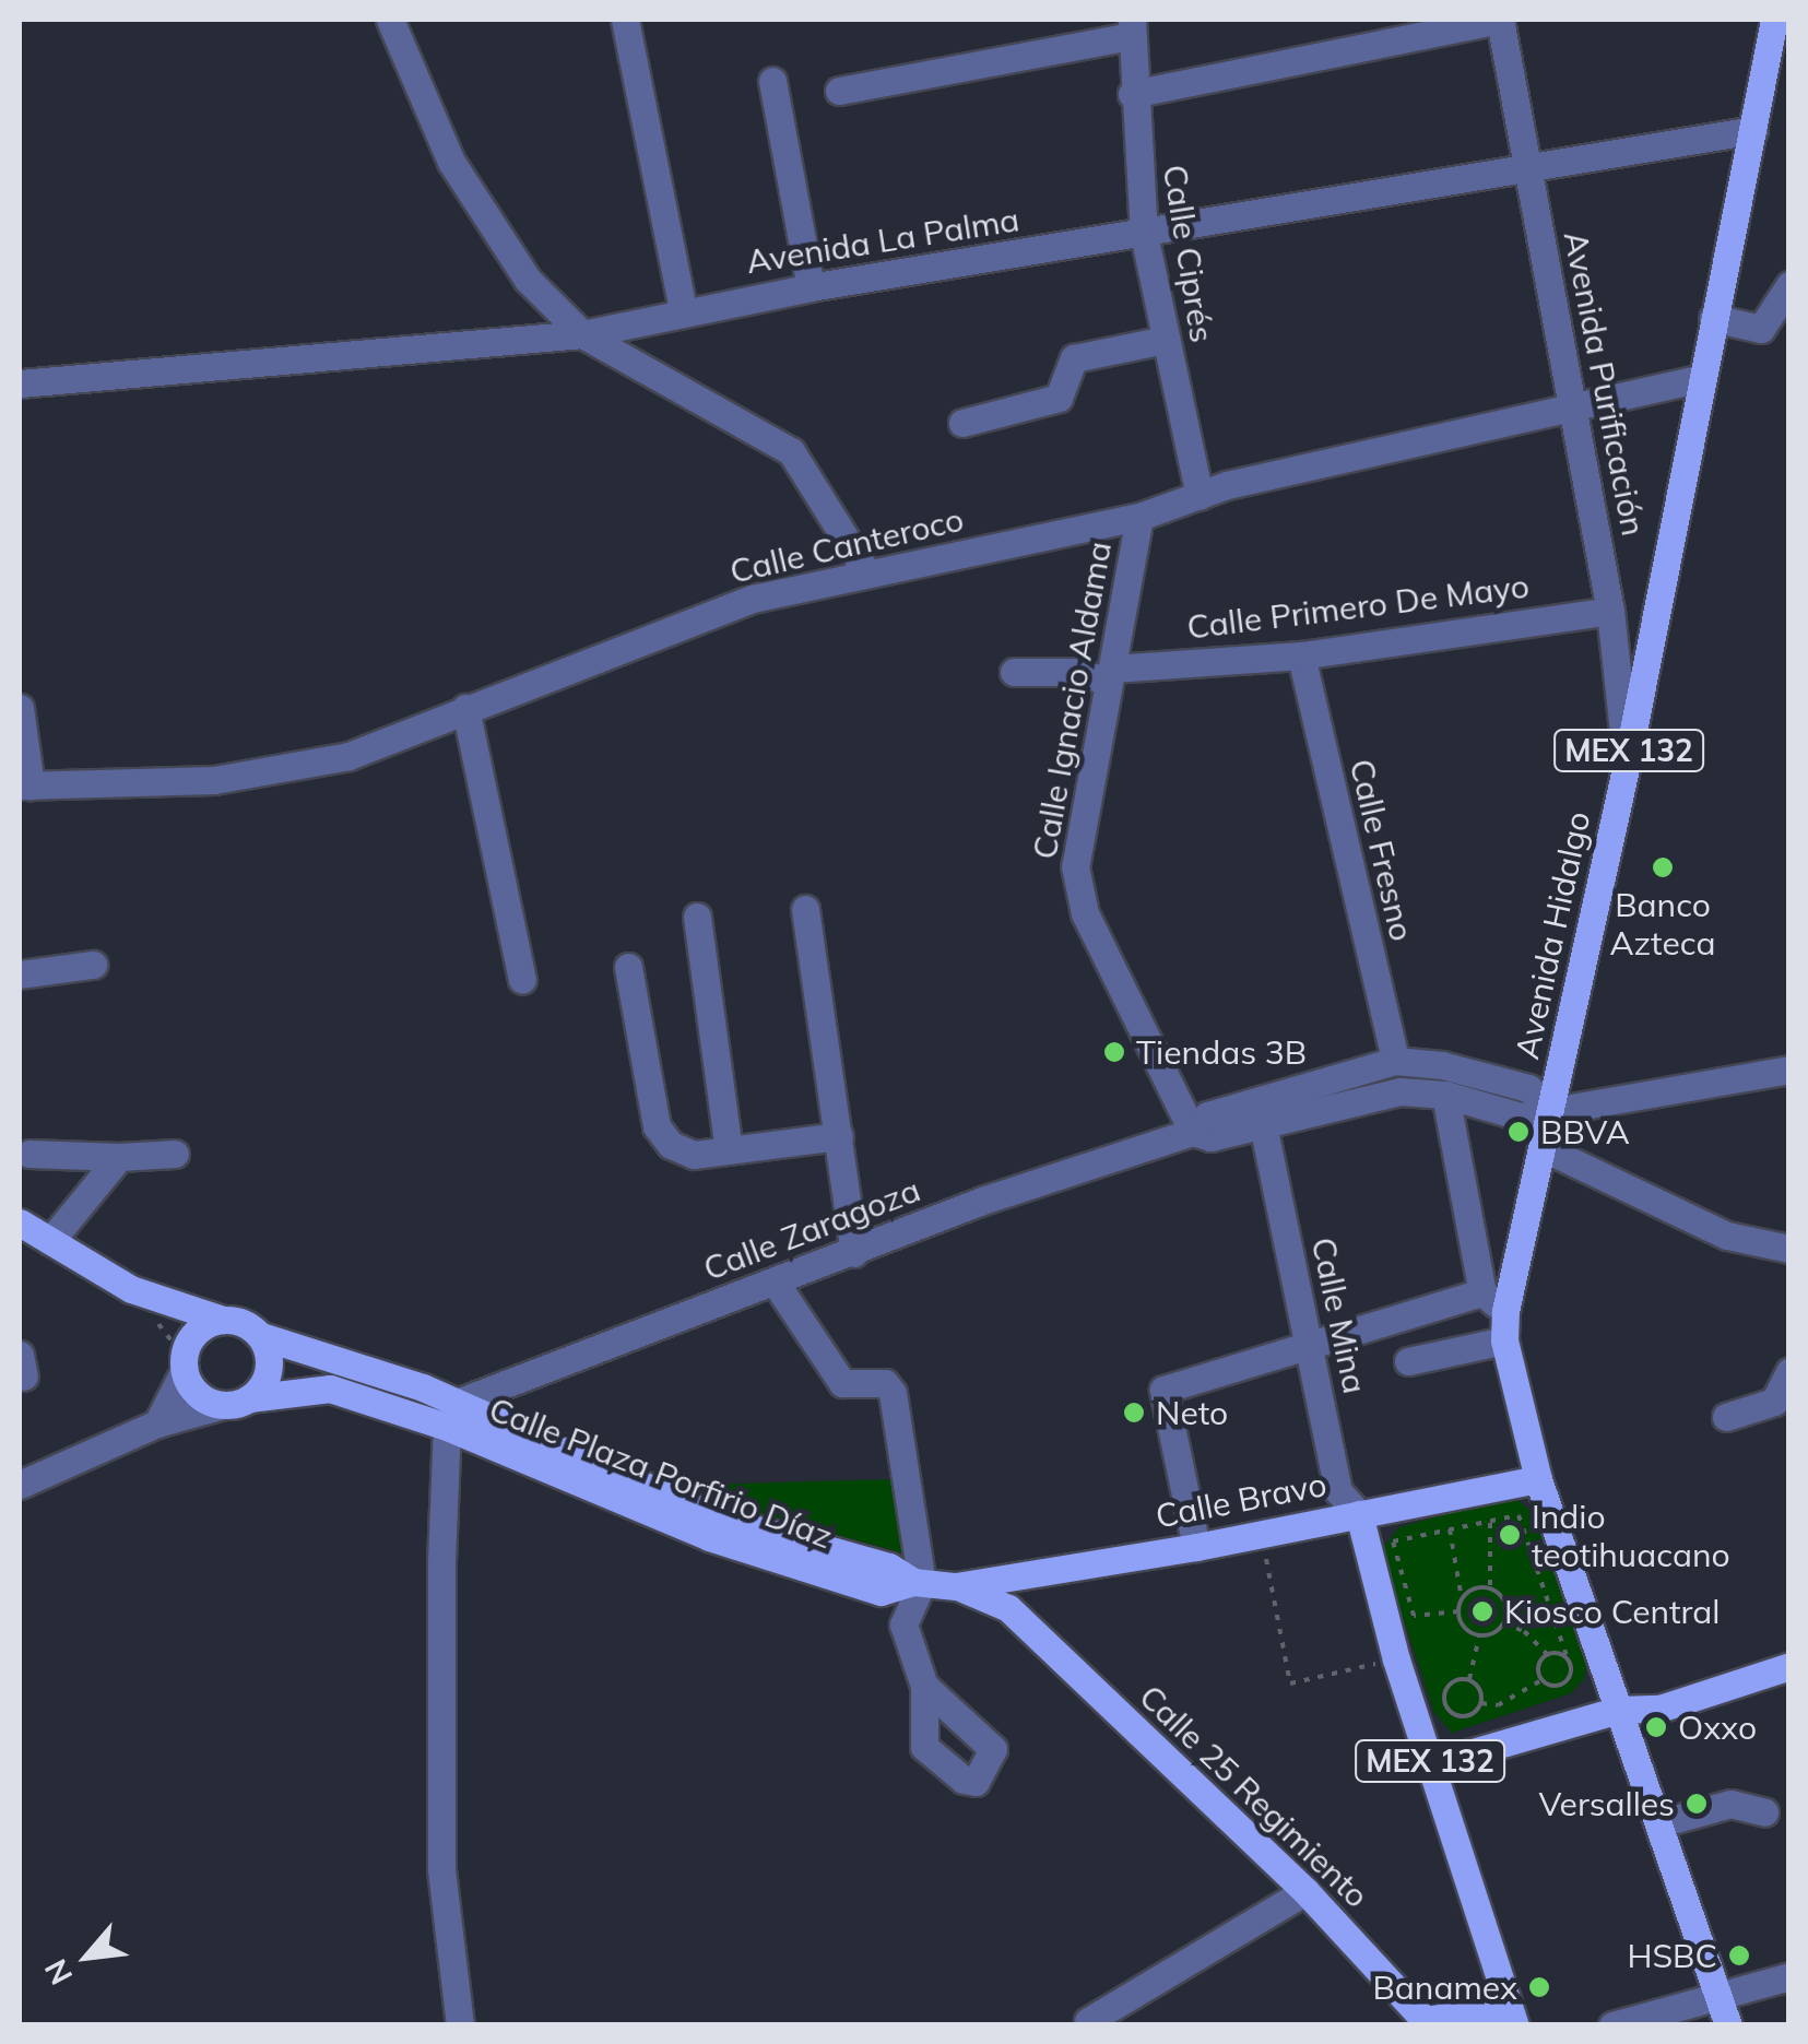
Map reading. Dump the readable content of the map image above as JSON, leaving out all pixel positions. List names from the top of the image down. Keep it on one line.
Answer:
{"streets":{"main road":["MEX 132","Avenida Hidalgo","Calle Plaza Porfirio Díaz","Calle Bravo","Calle 25 Regimiento"],"street":["Avenida La Palma","Calle Ciprés","Avenida Purificación","Calle Canteroco","Calle Primero De Mayo","Calle Ignacio Aldama","Calle Fresno","Calle Zaragoza","Calle Mina"]},"crossings":[["Avenida La Palma","Calle Ciprés"],["Avenida La Palma","Avenida Purificación"],["Avenida La Palma","Avenida Hidalgo"],["Calle Ciprés","Calle Canteroco"],["Avenida Purificación","Calle Canteroco"],["Avenida Purificación","Calle Primero De Mayo"],["Avenida Purificación","Avenida Hidalgo"],["Calle Canteroco","Calle Ignacio Aldama"],["Calle Canteroco","Avenida Hidalgo"],["Calle Primero De Mayo","Calle Ignacio Aldama"],["Calle Primero De Mayo","Calle Fresno"],["Calle Ignacio Aldama","Calle Zaragoza"],["MEX 132","Avenida Hidalgo"],["MEX 132","Calle Mina"],["MEX 132","Calle Bravo"],["MEX 132","Calle 25 Regimiento"],["Calle Fresno","Calle Zaragoza"],["Avenida Hidalgo","Calle Zaragoza"],["Avenida Hidalgo","Calle Bravo"],["Calle Zaragoza","Calle Mina"],["Calle Zaragoza","Calle Plaza Porfirio Díaz"],["Calle Mina","Calle Bravo"],["Calle Plaza Porfirio Díaz","Calle Bravo"],["Calle Plaza Porfirio Díaz","Calle 25 Regimiento"],["Calle Bravo","Calle 25 Regimiento"]],"places":["Banco Azteca","Tiendas 3B","BBVA","Neto","Indio teotihuacano","Kiosco Central","Oxxo","Versalles","HSBC","Banamex"],"north":"bottom left"}
